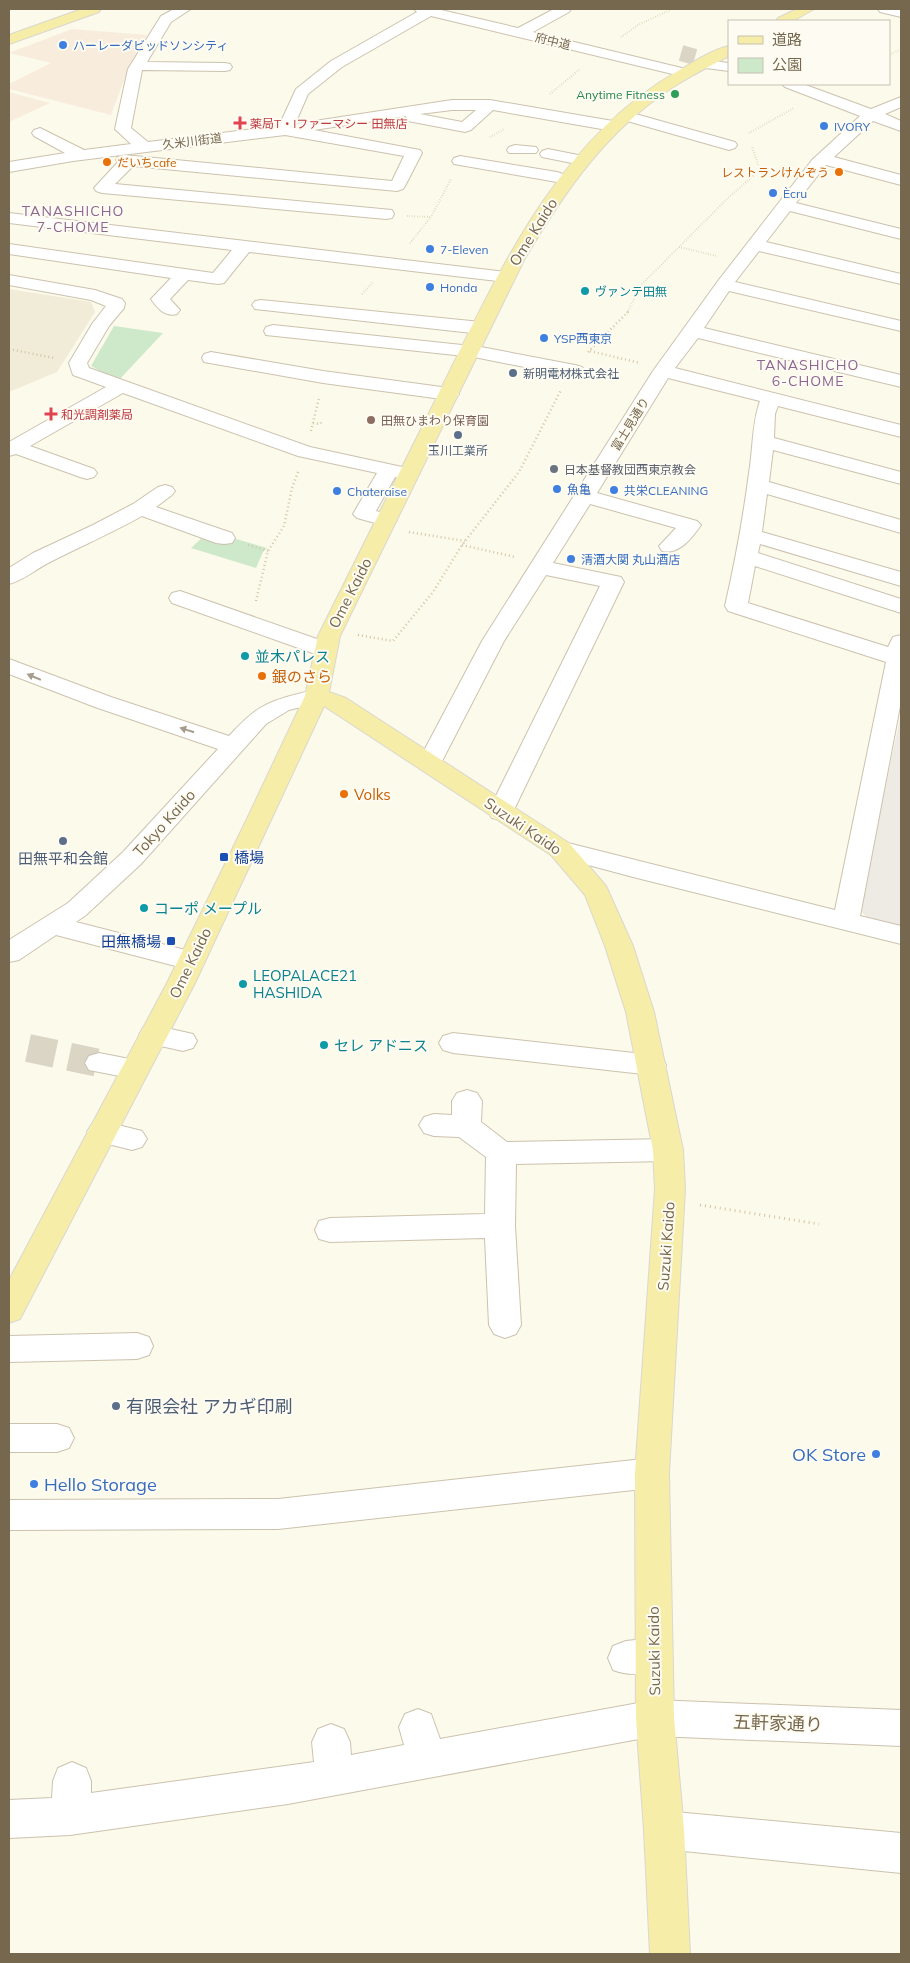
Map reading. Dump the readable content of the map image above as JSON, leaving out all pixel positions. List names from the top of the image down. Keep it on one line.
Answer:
{"streets":{"main road":["Ome Kaido","Suzuki Kaido"],"street":["府中道","久米川街道","富士見通り","Tokyo Kaido","五軒家通り"]},"crossings":[["府中道","Ome Kaido"],["久米川街道","Ome Kaido"],["Ome Kaido","Tokyo Kaido"],["Ome Kaido","Suzuki Kaido"],["富士見通り","Suzuki Kaido"],["Tokyo Kaido","Suzuki Kaido"],["Suzuki Kaido","五軒家通り"]],"districts":["TANASHICHO 7-CHOME","TANASHICHO 6-CHOME"],"places":{"other":["ハーレーダビッドソンシティ","Anytime Fitness","IVORY","だいちcafe","レストランけんぞう","Ècru","7-Eleven","Honda","ヴァンテ田無","YSP西東京","新明電材株式会社","田無ひまわり保育園","玉川工業所","日本基督教団西東京教会","魚亀","共栄CLEANING","Chateraise","清酒大関 丸山酒店","並木パレス","銀のさら","Volks","田無平和会館","コーポ メープル","LEOPALACE21 HASHIDA","セレ アドニス","有限会社 アカギ印刷","OK Store","Hello Storage"],"health":["薬局T・Iファーマシー 田無店","和光調剤薬局"],"transit":["橋場","田無橋場"]},"legend":["道路","公園"]}
